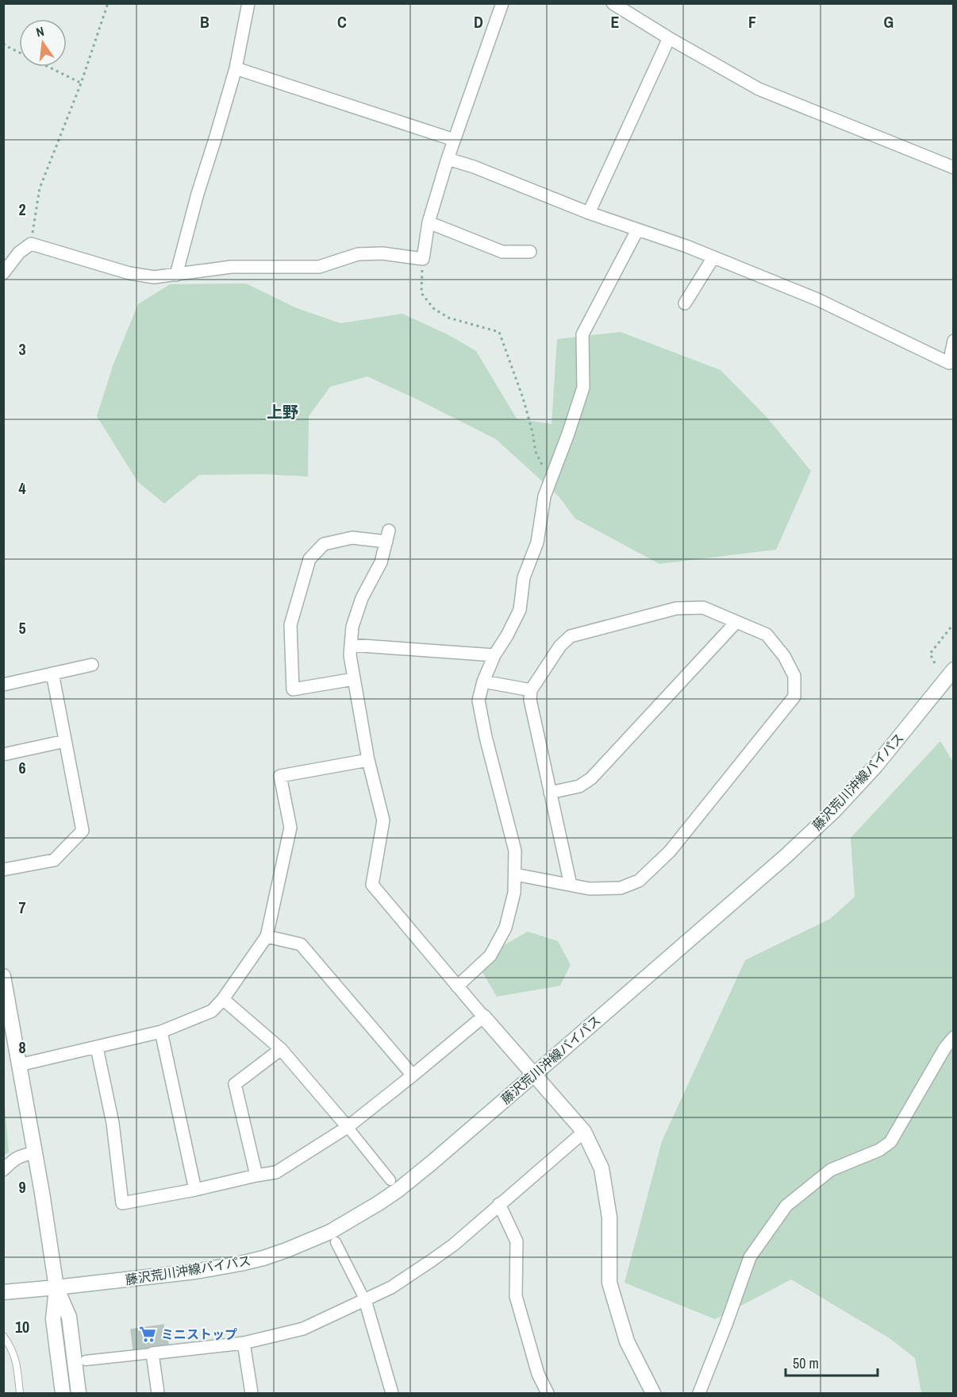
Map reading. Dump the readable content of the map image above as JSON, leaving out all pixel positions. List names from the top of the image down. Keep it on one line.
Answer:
{"streets":{"main road":["藤沢荒川沖線バイパス"]},"districts":["上野"],"places":{"supermarket":["ミニストップ"]},"scale_bar":"50 m","north":"top","grid":{"columns":["B","C","D","E","F","G"],"rows":["2","3","4","5","6","7","8","9","10"]}}
